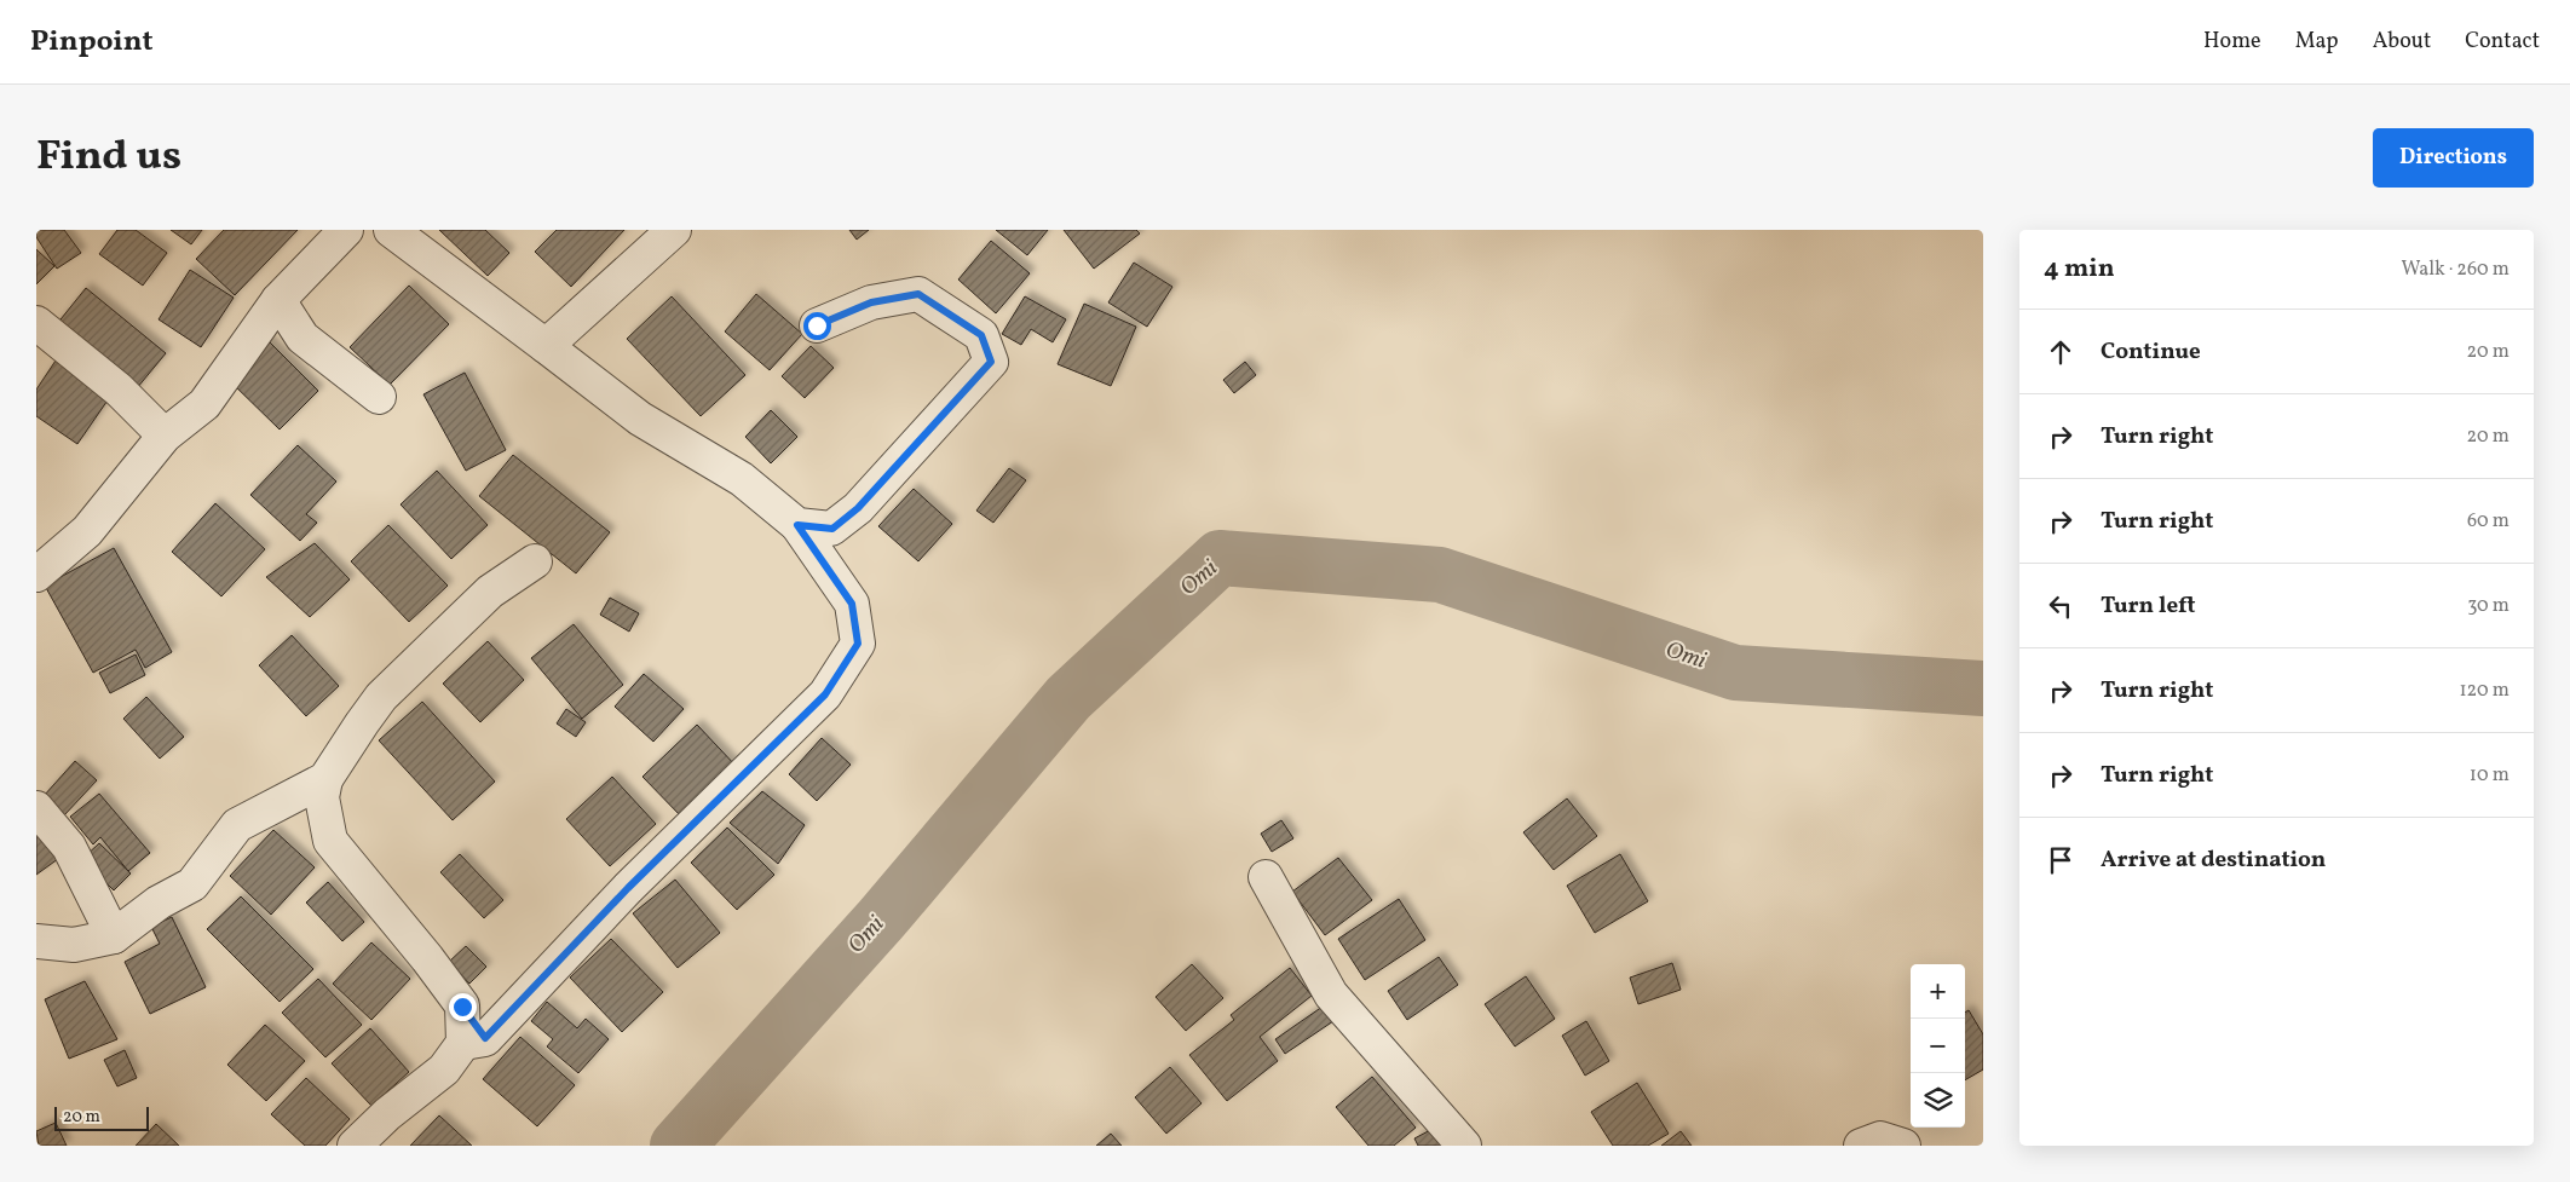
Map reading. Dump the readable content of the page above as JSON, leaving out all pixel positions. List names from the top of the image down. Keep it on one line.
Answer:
{"water":["Omi"],"scale_bar":"20 m","page":{"header":"Pinpoint","nav":["Home","Map","About","Contact"],"title":"Find us","buttons":"Directions","heading":["4 min","Walk · 260 m"],"list":[["Continue","20 m"],["Turn right","20 m"],["Turn right","60 m"],["Turn left","30 m"],["Turn right","120 m"],["Turn right","10 m"],"Arrive at destination"],"map_buttons":["+","−"],"scale":"20 m"}}
